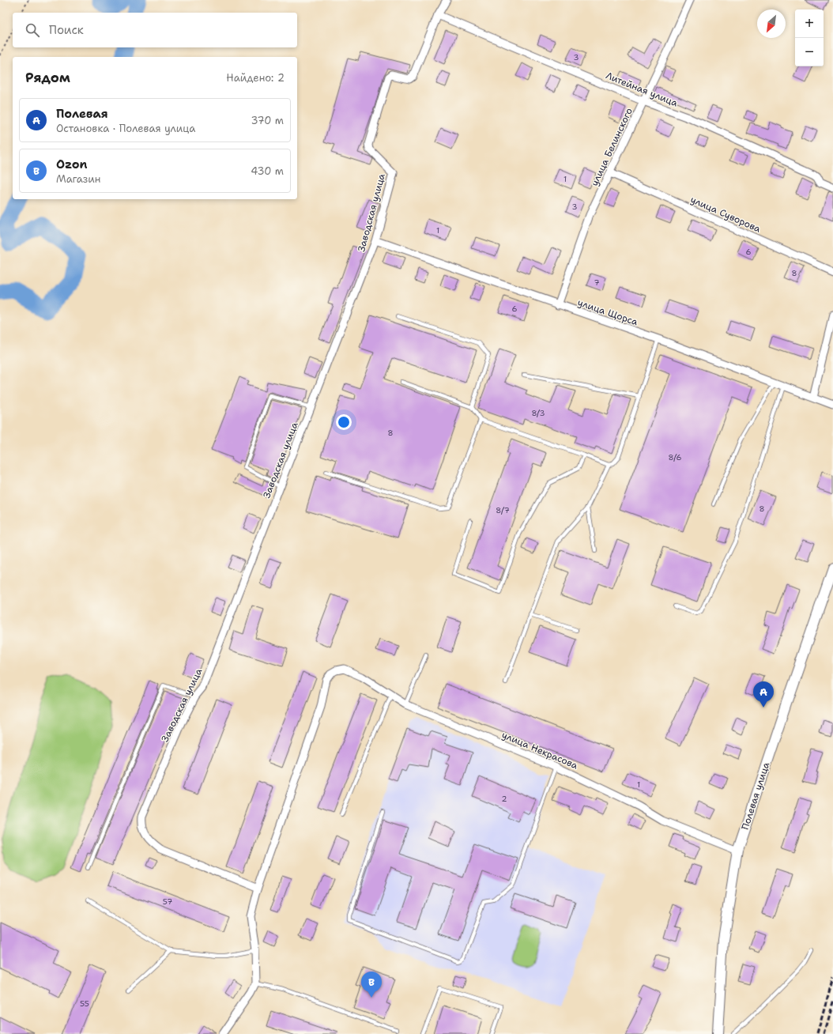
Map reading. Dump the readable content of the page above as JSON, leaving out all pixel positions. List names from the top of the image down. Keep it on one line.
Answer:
{"streets":{"street":["Литейная улица","улица Белинского","Заводская улица","улица Суворова","улица Щорса","улица Некрасова","Полевая улица"]},"crossings":[["Литейная улица","улица Белинского"],["Литейная улица","Заводская улица"],["улица Белинского","улица Суворова"],["улица Белинского","улица Щорса"],["Заводская улица","улица Щорса"],["Заводская улица","улица Некрасова"],["улица Некрасова","Полевая улица"]],"house_numbers":["3","1","3","1","6","8","7","6","8/3","8","8/6","8","8/7","1","2","57","55"],"north":"bottom left","page":{"map_buttons":["+","−"],"search":"Поиск","heading":["Рядом","Найдено: 2"],"list":[{"mark":"A","name":"Полевая","note":"Остановка · Полевая улица","value":"370 m"},{"mark":"B","name":"Ozon","note":"Магазин","value":"430 m"}],"pins":["A","B"]}}
